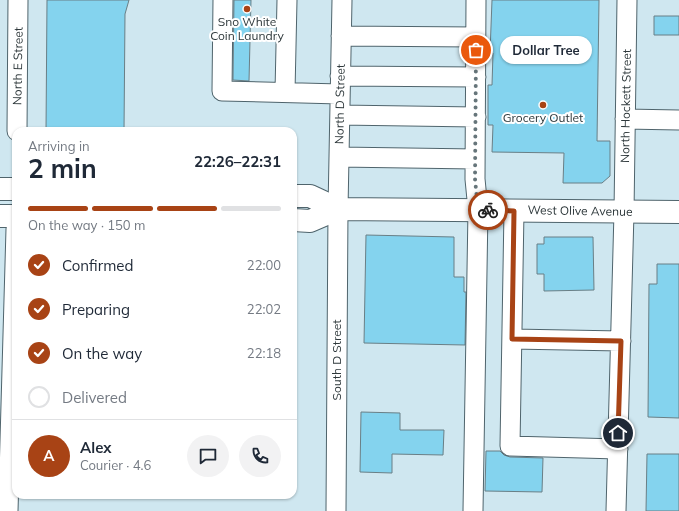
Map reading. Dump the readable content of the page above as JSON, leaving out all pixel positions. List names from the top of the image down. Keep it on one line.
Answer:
{"streets":{"main road":["West Olive Avenue"],"street":["North E Street","North D Street","North Hockett Street","South D Street"]},"crossings":[["North D Street","West Olive Avenue"],["North D Street","South D Street"],["North Hockett Street","West Olive Avenue"],["West Olive Avenue","South D Street"]],"places":["Sno White Coin Laundry","Dollar Tree","Grocery Outlet"],"page":{"bubble":"Dollar Tree","heading":["2 min","Arriving in","22:26–22:31"],"panel":["Alex","Courier · 4.6"],"bar":"On the way · 150 m","list":[["Confirmed","22:00"],["Preparing","22:02"],["On the way","22:18"],"Delivered"],"round":"A"}}
